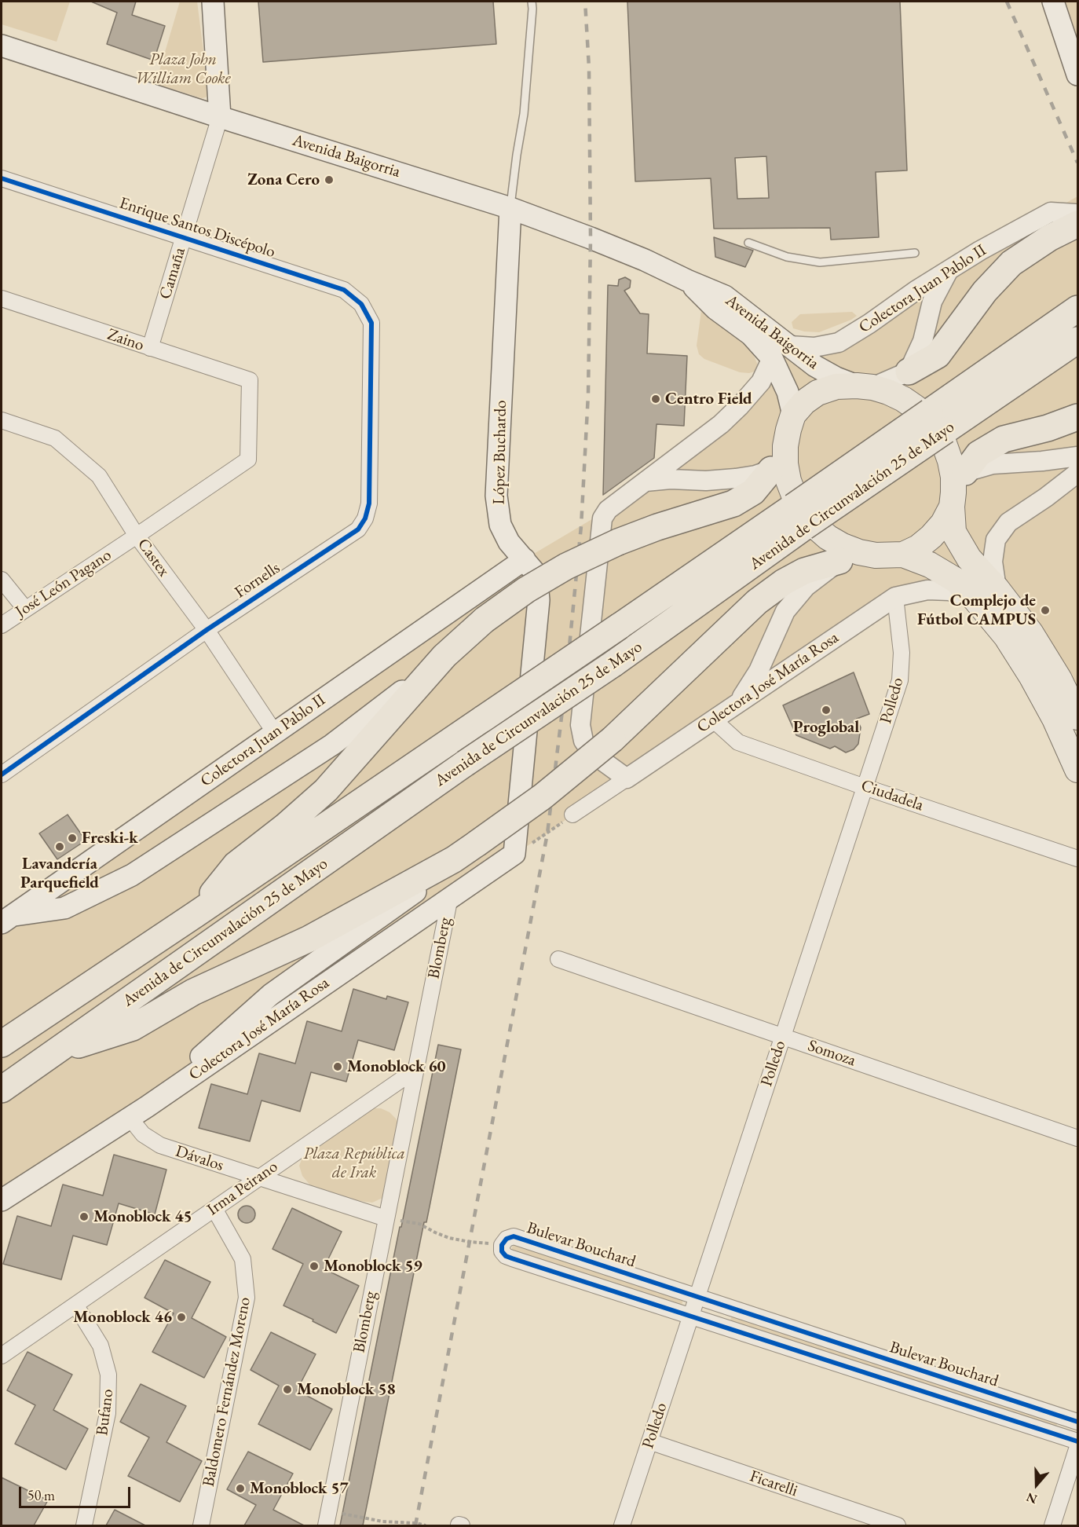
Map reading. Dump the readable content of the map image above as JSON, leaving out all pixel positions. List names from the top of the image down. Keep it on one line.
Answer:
{"streets":{"highway":["Avenida de Circunvalación 25 de Mayo"],"main road":["Avenida Baigorria","Colectora Juan Pablo II","López Buchardo","Colectora José María Rosa"],"street":["Enrique Santos Discépolo","Camaña","Zaino","Castex","Fornells","José León Pagano","Polledo","Ciudadela","Blomberg","Somoza","Dávalos","Irma Peirano","Bulevar Bouchard","Baldomero Fernández Moreno","Bufano","Ficarelli"]},"crossings":[["Avenida Baigorria","Camaña"],["Avenida Baigorria","Colectora Juan Pablo II"],["Avenida Baigorria","López Buchardo"],["Enrique Santos Discépolo","Camaña"],["Enrique Santos Discépolo","Fornells"],["Camaña","Zaino"],["Colectora Juan Pablo II","López Buchardo"],["Colectora Juan Pablo II","Castex"],["Zaino","José León Pagano"],["López Buchardo","Colectora José María Rosa"],["Castex","Fornells"],["Castex","José León Pagano"],["Colectora José María Rosa","Polledo"],["Colectora José María Rosa","Ciudadela"],["Colectora José María Rosa","Blomberg"],["Colectora José María Rosa","Dávalos"],["Polledo","Ciudadela"],["Polledo","Somoza"],["Polledo","Bulevar Bouchard"],["Polledo","Ficarelli"],["Blomberg","Dávalos"],["Blomberg","Irma Peirano"],["Dávalos","Irma Peirano"],["Irma Peirano","Baldomero Fernández Moreno"],["Irma Peirano","Bufano"]],"parks":["Plaza John William Cooke","Plaza República de Irak"],"places":["Zona Cero","Centro Field","Complejo de Fútbol CAMPUS","Proglobal","Freski-k","Lavandería Parquefield","Monoblock 60","Monoblock 45","Monoblock 59","Monoblock 46","Monoblock 58","Monoblock 57"],"scale_bar":"50 m","north":"bottom"}
